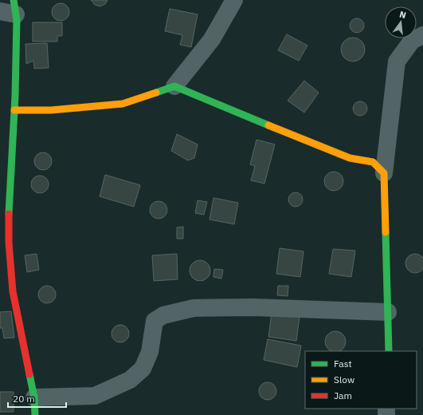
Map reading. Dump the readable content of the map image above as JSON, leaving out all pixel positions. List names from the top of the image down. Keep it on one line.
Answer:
{"legend":["Fast","Slow","Jam"],"scale_bar":"20 m","north":"top"}
